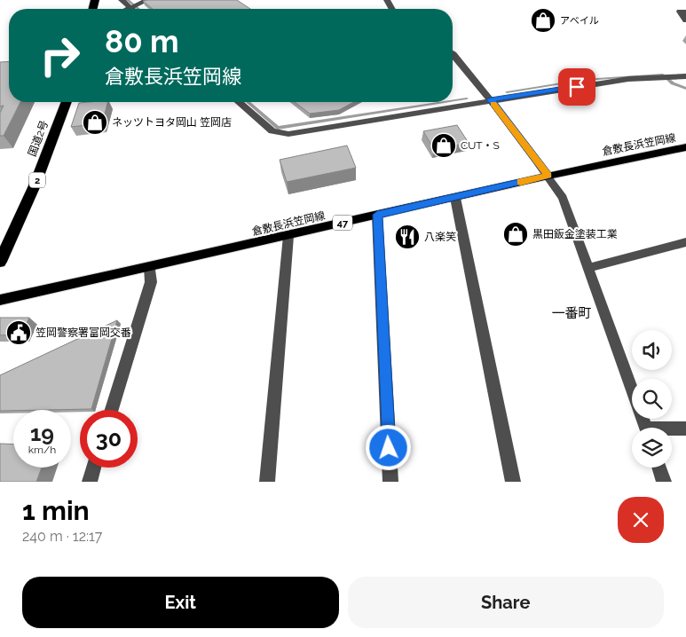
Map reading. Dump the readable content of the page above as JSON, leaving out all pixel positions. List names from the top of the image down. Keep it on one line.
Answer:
{"streets":{"highway":["国道2号","2"],"main road":["倉敷長浜笠岡線","47"]},"districts":["一番町"],"places":{"shop":["アベイル","ネッツトヨタ岡山 笠岡店","CUT・S","黒田鈑金塗装工業"],"restaurant":["八楽笑"],"public building":["笠岡警察署富岡交番"]},"page":{"turn":["80 m","倉敷長浜笠岡線"],"speed":"19 km/h","limit":"30","heading":["1 min","240 m · 12:17"],"buttons":["Exit","Share"]}}
